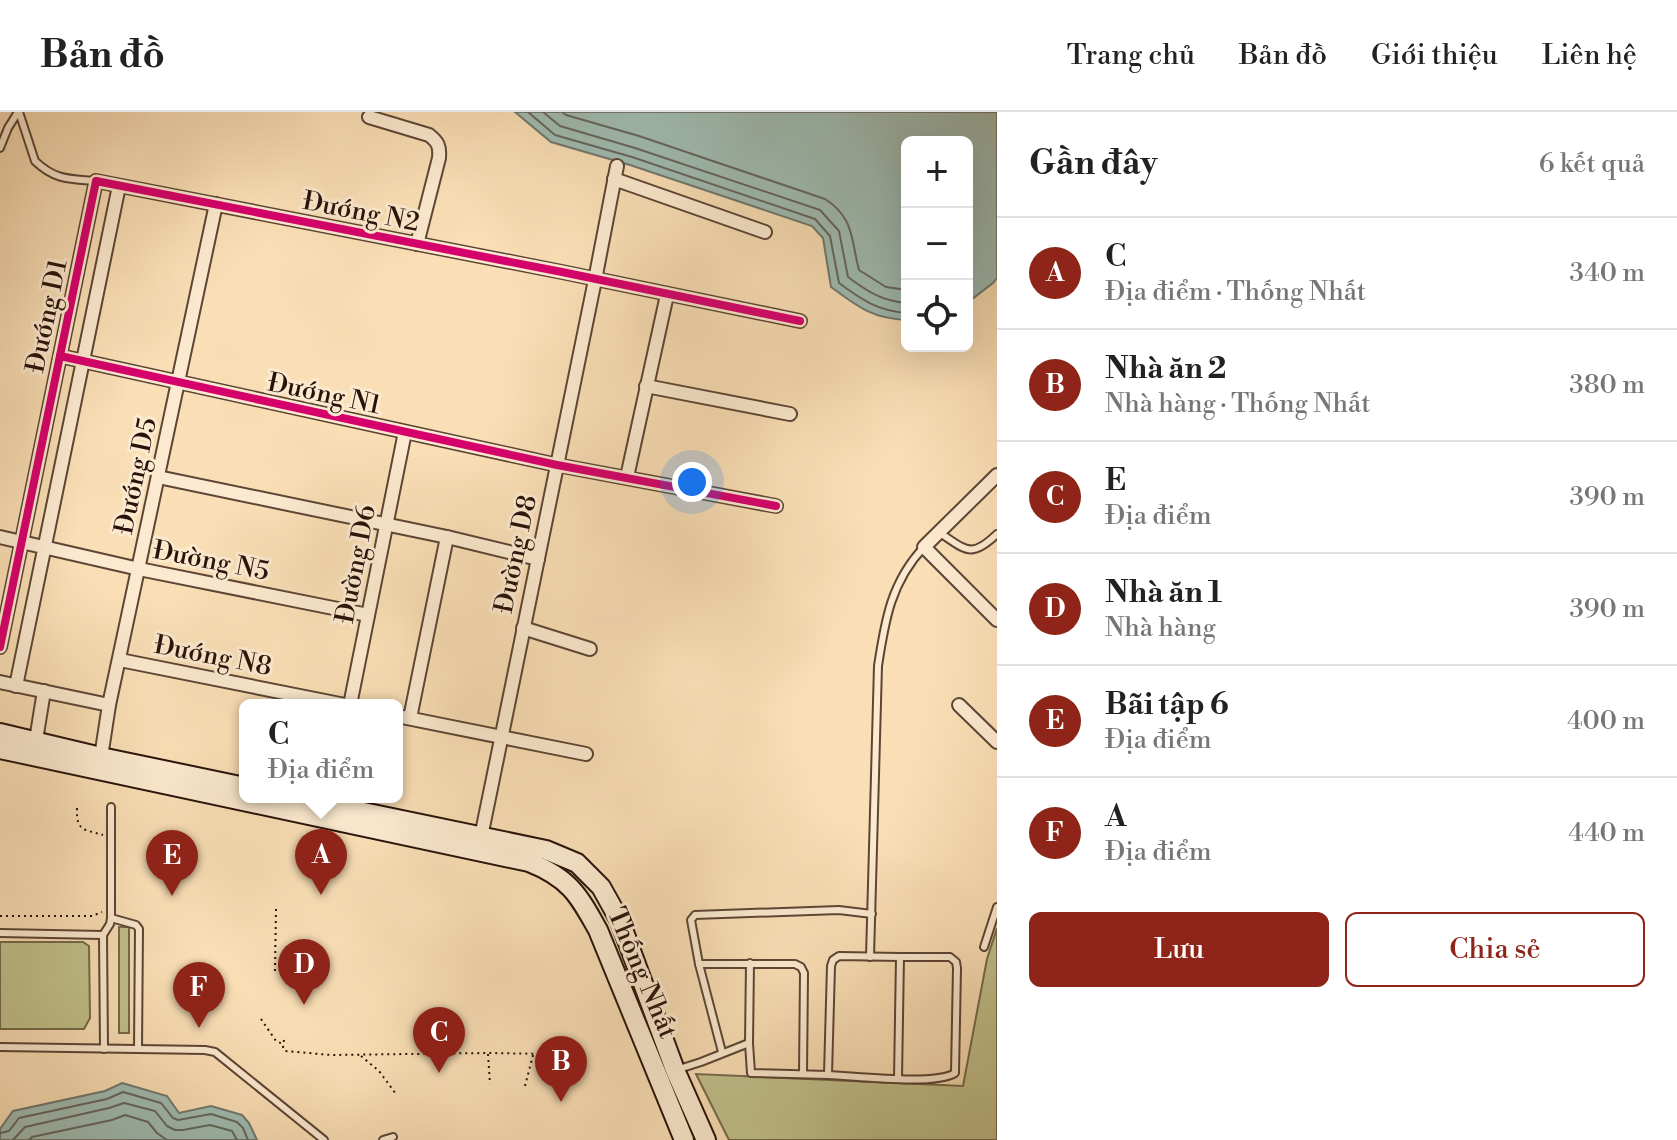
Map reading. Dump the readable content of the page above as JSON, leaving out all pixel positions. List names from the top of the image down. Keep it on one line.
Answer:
{"streets":{"main road":["Thống Nhất"],"street":["Đướng N2","Đướng D1","Đướng N1","Đướng D5","Đường D8","Đường N5","Đường D6","Đướng N8"]},"crossings":[["Đướng N2","Đướng D1"],["Đướng N2","Đướng D5"],["Đướng N2","Đường D8"],["Đướng D1","Đướng N1"],["Đướng D1","Đường N5"],["Đướng N1","Đướng D5"],["Đướng N1","Đường D8"],["Đướng N1","Đường D6"],["Đướng D5","Đường N5"],["Đướng D5","Đướng N8"],["Đướng D5","Thống Nhất"],["Đường D8","Thống Nhất"],["Đường N5","Đường D6"]],"page":{"header":"Bản đồ","nav":["Trang chủ","Bản đồ","Giới thiệu","Liên hệ"],"heading":["Gần đây","6 kết quả"],"map_buttons":["+","−"],"list":[{"mark":"A","name":"C","note":"Địa điểm · Thống Nhất","value":"340 m"},{"mark":"B","name":"Nhà ăn 2","note":"Nhà hàng · Thống Nhất","value":"380 m"},{"mark":"C","name":"E","note":"Địa điểm","value":"390 m"},{"mark":"D","name":"Nhà ăn 1","note":"Nhà hàng","value":"390 m"},{"mark":"E","name":"Bãi tập 6","note":"Địa điểm","value":"400 m"},{"mark":"F","name":"A","note":"Địa điểm","value":"440 m"}],"popup":["C","Địa điểm"],"pins":["A","E","D","F","C","B"],"buttons":["Lưu","Chia sẻ"]}}
